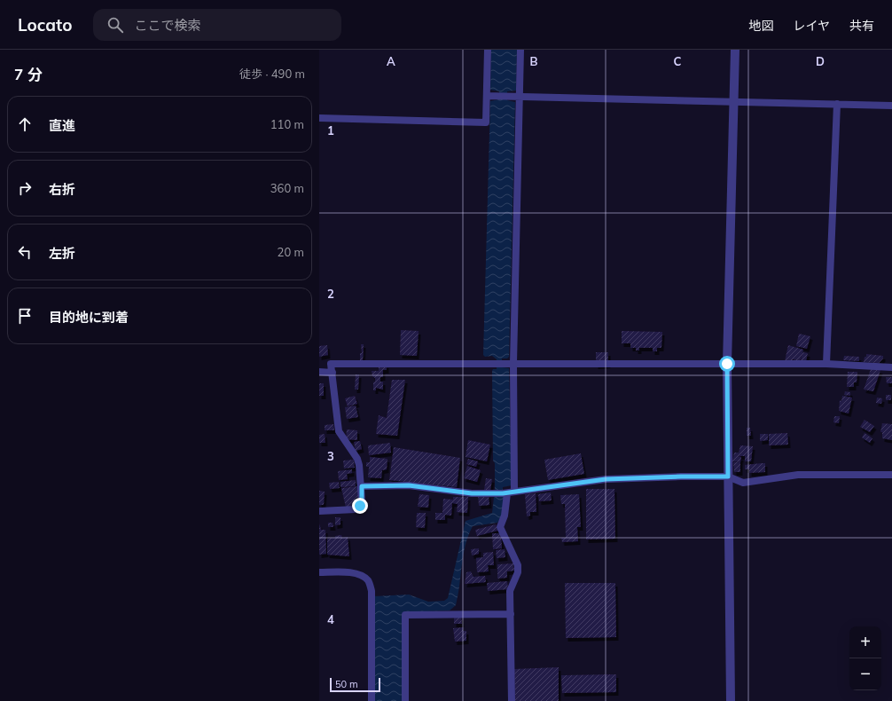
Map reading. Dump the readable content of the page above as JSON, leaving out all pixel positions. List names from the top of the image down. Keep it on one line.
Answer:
{"scale_bar":"50 m","page":{"header":"Locato","search":"ここで検索","nav":["地図","レイヤ","共有"],"heading":["7 分","徒歩 · 490 m"],"list":[["直進","110 m"],["右折","360 m"],["左折","20 m"],"目的地に到着"],"map_buttons":["+","−"],"scale":"50 m"},"grid":{"columns":["A","B","C","D"],"rows":["1","2","3","4"]}}
